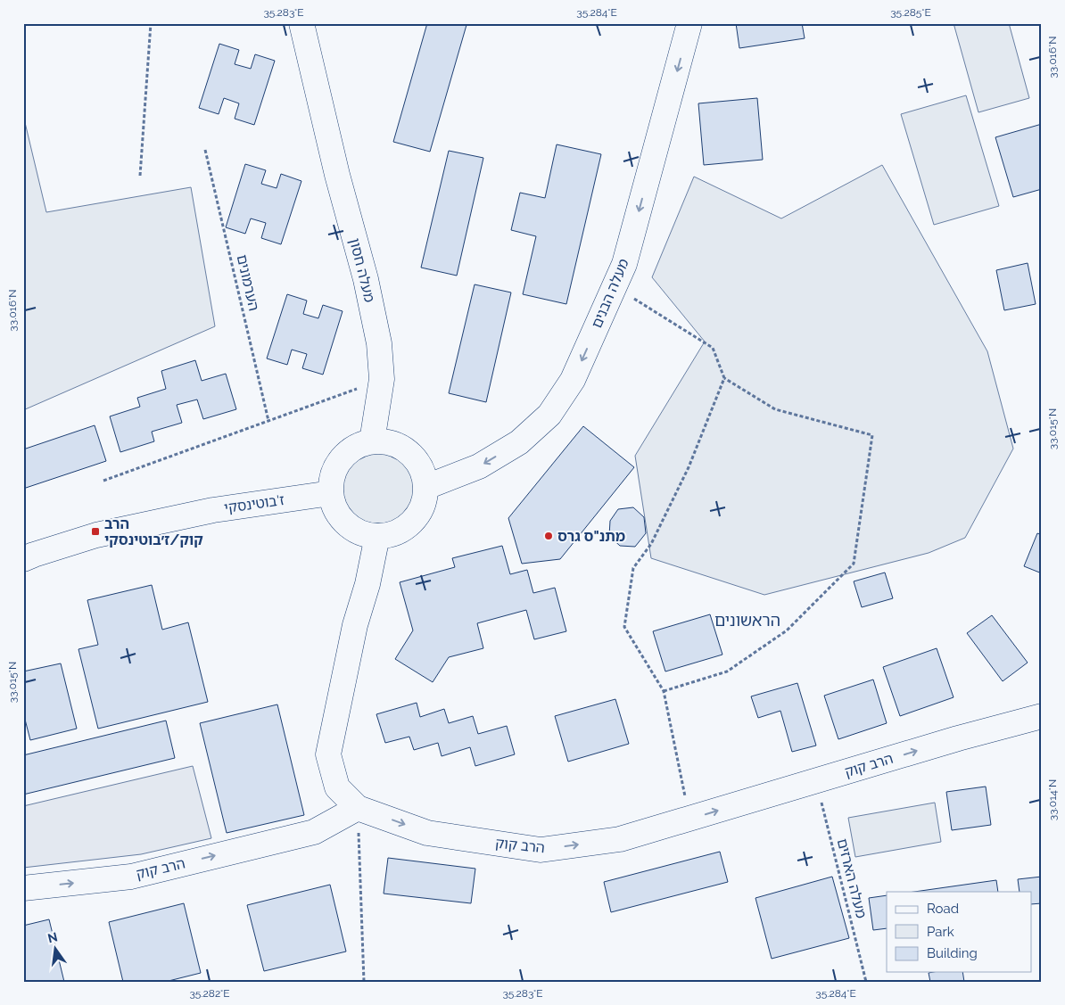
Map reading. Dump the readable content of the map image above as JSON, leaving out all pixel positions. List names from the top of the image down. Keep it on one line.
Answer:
{"streets":{"street":["מעלה חסון","מעלה הבנים","ז'בוטינסקי","הרב קוק"],"path":["הערמונים","מעלה הארזים"]},"crossings":[["מעלה חסון","מעלה הבנים"],["מעלה חסון","ז'בוטינסקי"],["מעלה הבנים","ז'בוטינסקי"],["הרב קוק","מעלה הארזים"]],"one_way":["מעלה הבנים","הרב קוק"],"districts":["הראשונים"],"places":{"transit":["הרב קוק/ז׳בוטינסקי"],"other":["מתנ\"ס גרס"]},"legend":["Road","Park","Building"],"north":"top","coordinates":["35.283°E","35.284°E","35.285°E","33.016°N","33.015°N","33.014°N","35.282°E"]}
